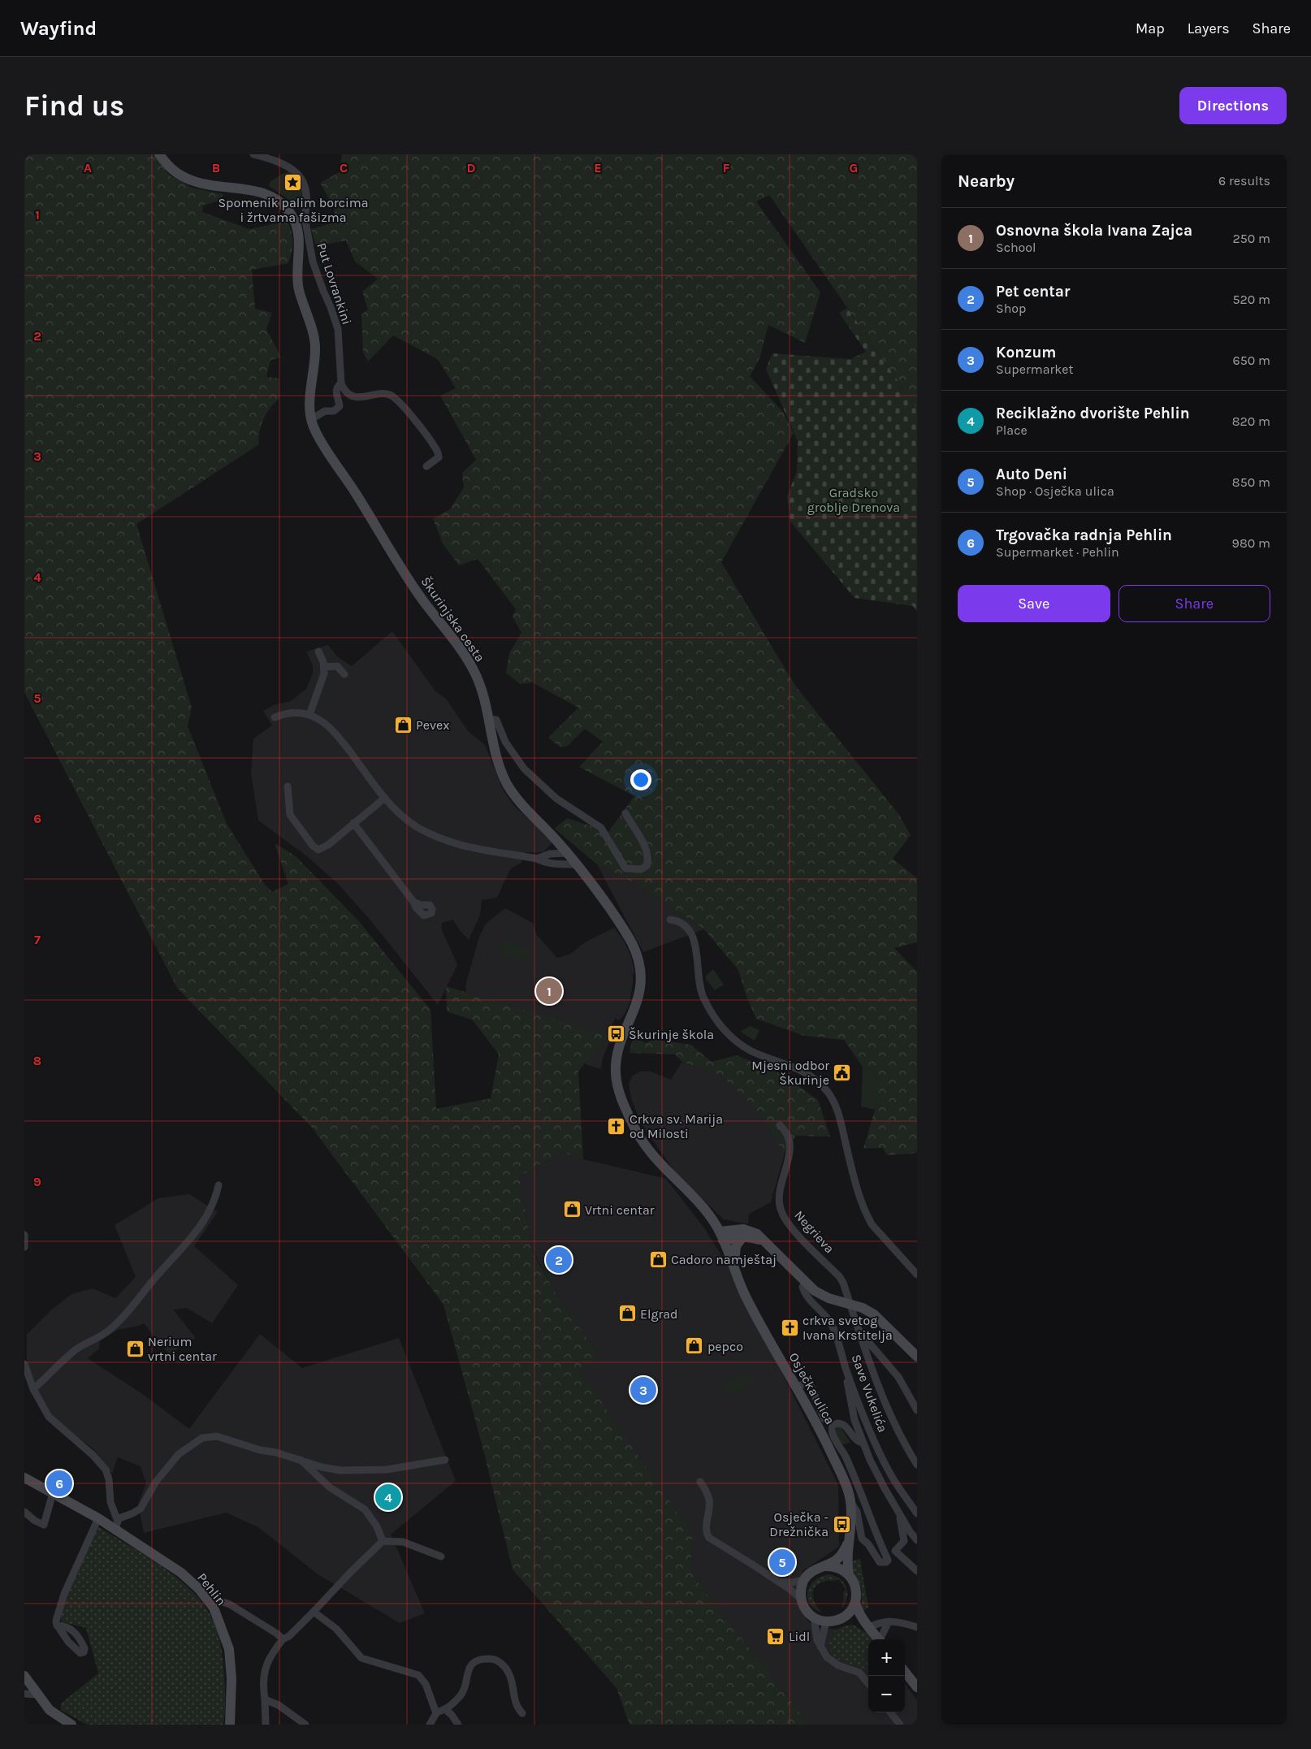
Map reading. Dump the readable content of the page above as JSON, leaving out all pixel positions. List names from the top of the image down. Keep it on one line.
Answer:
{"streets":{"street":["Put Lovrankini","Škurinjska cesta","Negrieva","Osječka ulica","Save Vukelića","Pehlin"]},"crossings":[["Put Lovrankini","Škurinjska cesta"],["Škurinjska cesta","Osječka ulica"]],"parks":["Gradsko groblje Drenova"],"places":{"place":["Spomenik palim borcima i žrtvama fašizma"],"shop":["Pevex","Vrtni centar","Cadoro namještaj","Elgrad","pepco","Nerium vrtni centar"],"bus stop":["Škurinje škola","Osječka - Drežnička"],"public building":["Mjesni odbor Škurinje"],"church":["Crkva sv. Marija od Milosti","crkva svetog Ivana Krstitelja"],"supermarket":["Lidl"]},"page":{"header":"Wayfind","nav":["Map","Layers","Share"],"buttons":["Directions",["Save","Share"]],"title":"Find us","heading":["Nearby","6 results"],"list":[{"mark":"1","name":"Osnovna škola Ivana Zajca","note":"School","value":"250 m"},{"mark":"2","name":"Pet centar","note":"Shop","value":"520 m"},{"mark":"3","name":"Konzum","note":"Supermarket","value":"650 m"},{"mark":"4","name":"Reciklažno dvorište Pehlin","note":"Place","value":"820 m"},{"mark":"5","name":"Auto Deni","note":"Shop · Osječka ulica","value":"850 m"},{"mark":"6","name":"Trgovačka radnja Pehlin","note":"Supermarket · Pehlin","value":"980 m"}],"pins":["1","2","3","6","4","5"],"map_buttons":["+","−"]},"grid":{"columns":["A","B","C","D","E","F","G"],"rows":["1","2","3","4","5","6","7","8","9"]}}
